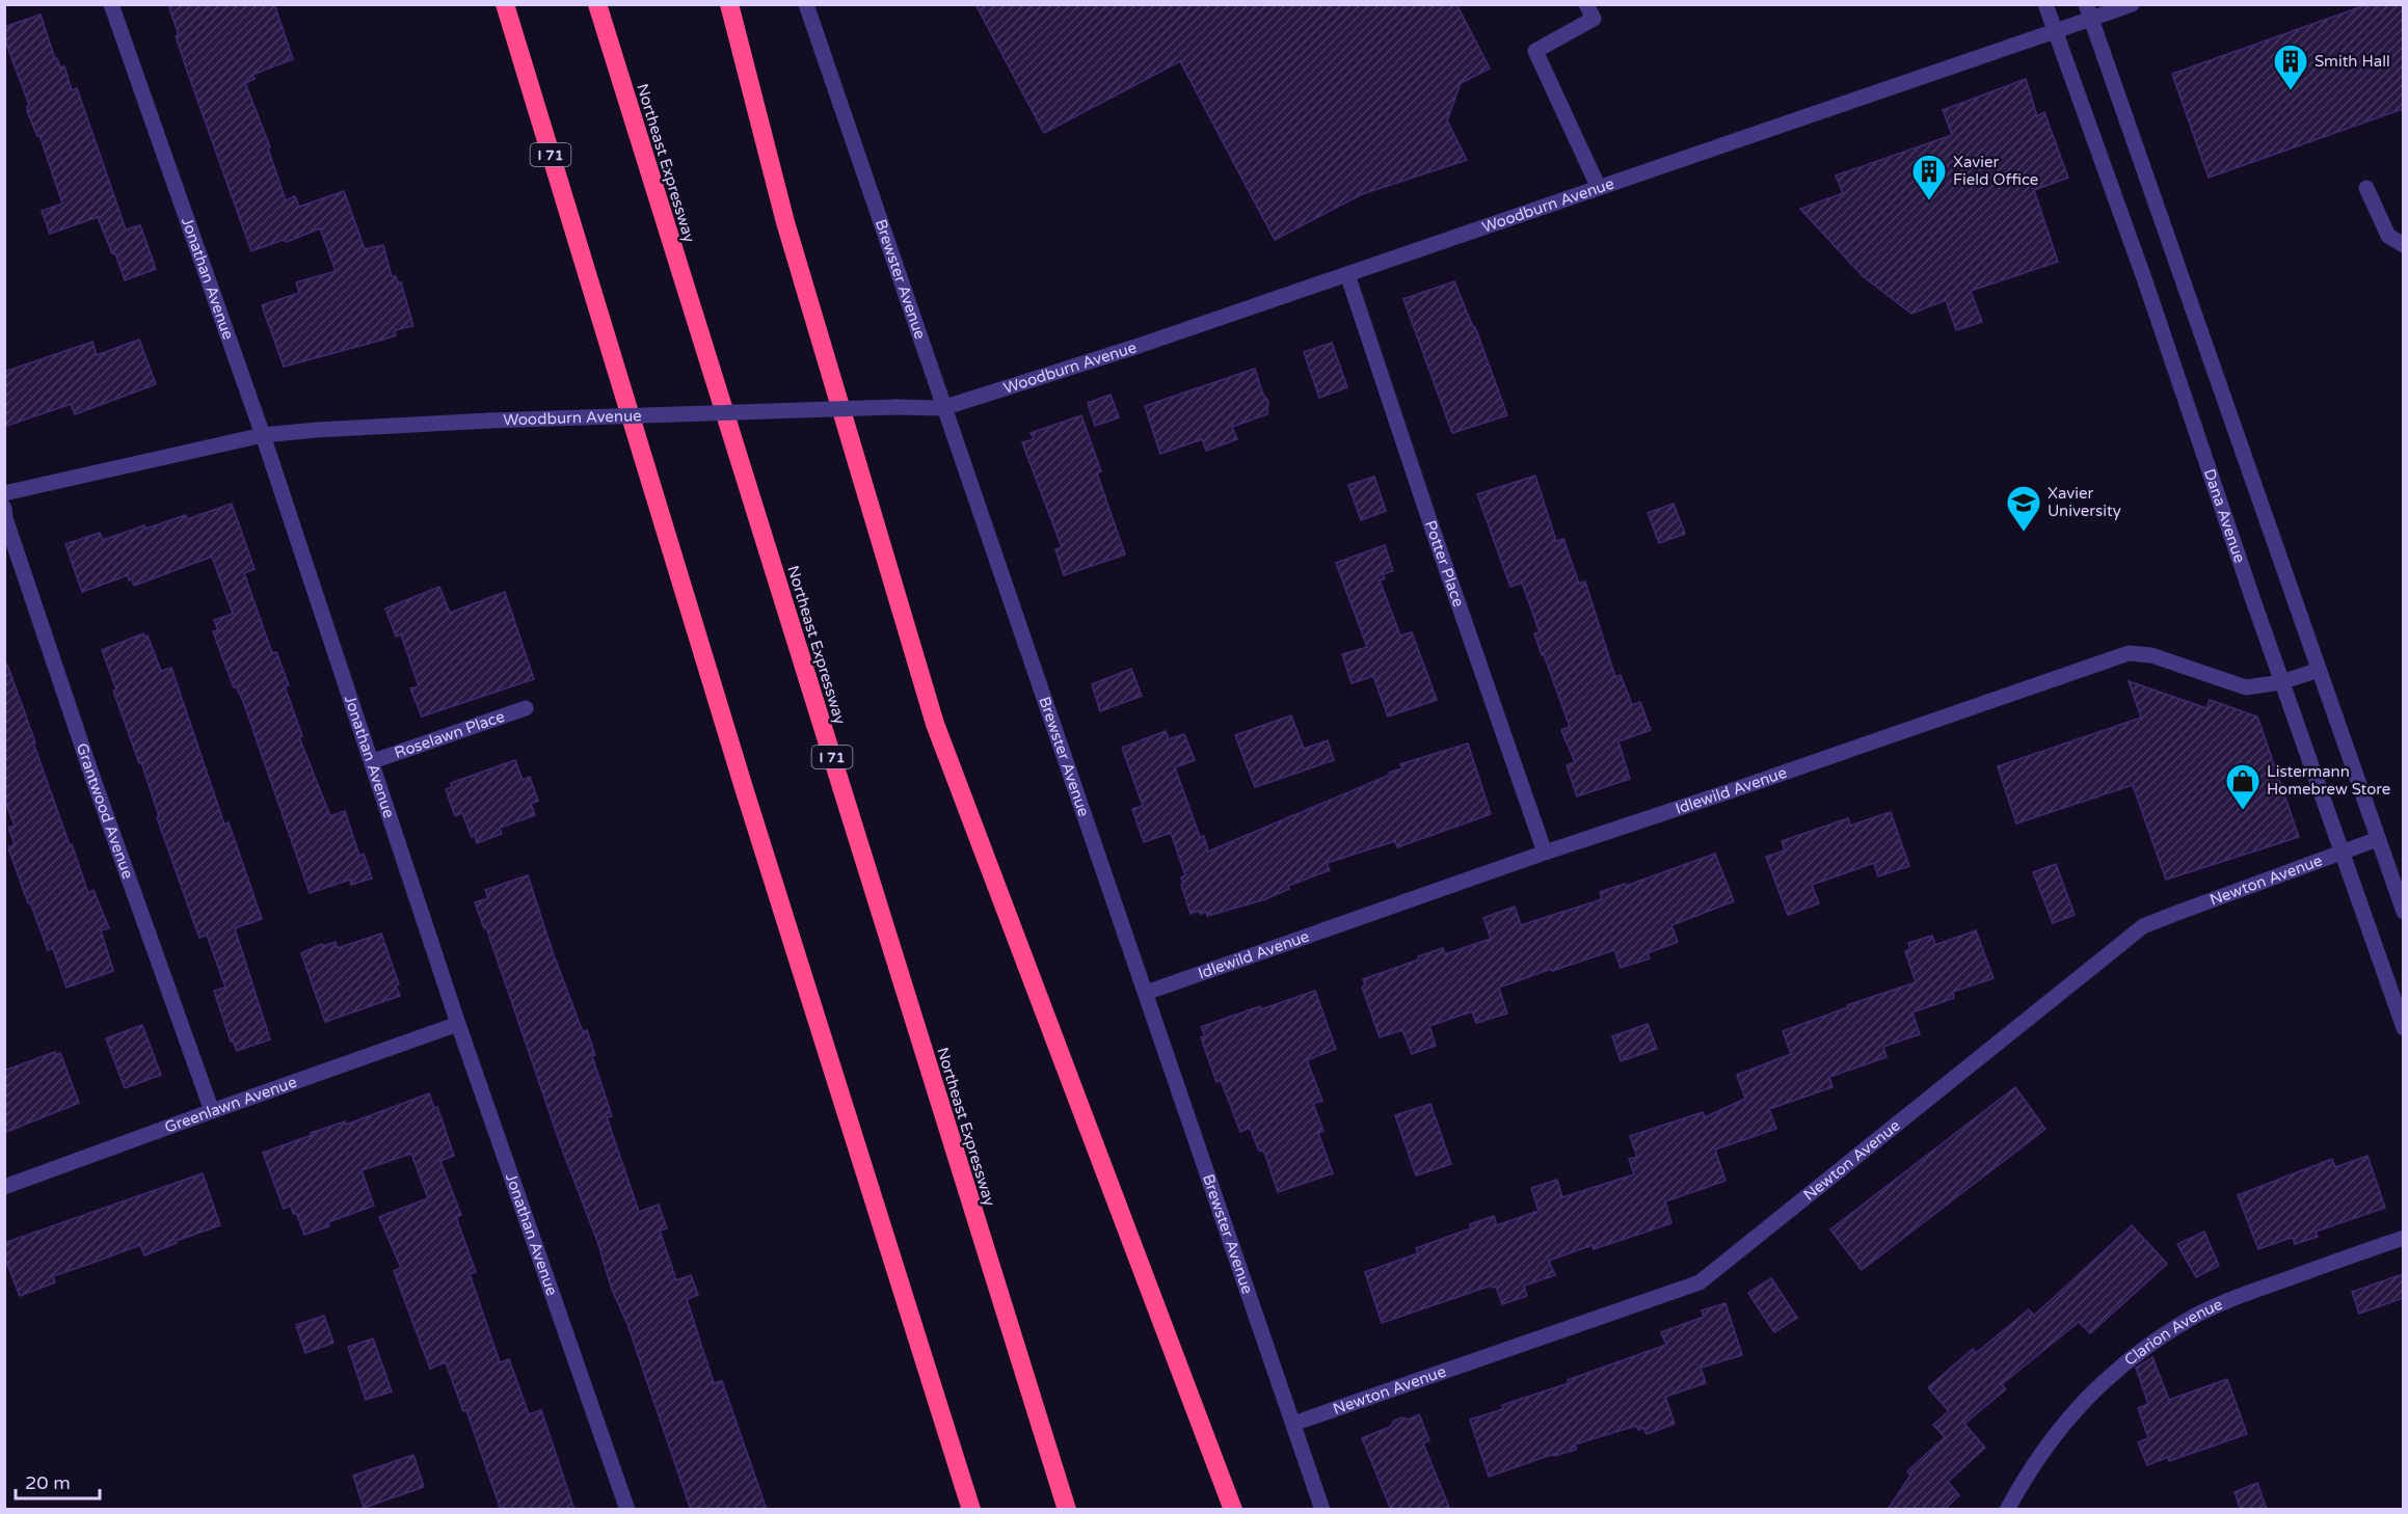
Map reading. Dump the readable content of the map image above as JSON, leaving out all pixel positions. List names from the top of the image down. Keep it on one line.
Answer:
{"streets":{"highway":["I 71","Northeast Expressway"],"street":["Woodburn Avenue","Jonathan Avenue","Brewster Avenue","Dana Avenue","Potter Place","Roselawn Place","Idlewild Avenue","Grantwood Avenue","Newton Avenue","Greenlawn Avenue","Clarion Avenue"]},"crossings":[["Woodburn Avenue","Jonathan Avenue"],["Woodburn Avenue","Brewster Avenue"],["Woodburn Avenue","Dana Avenue"],["Woodburn Avenue","Potter Place"],["Jonathan Avenue","Roselawn Place"],["Jonathan Avenue","Greenlawn Avenue"],["Brewster Avenue","Idlewild Avenue"],["Brewster Avenue","Newton Avenue"],["Dana Avenue","Idlewild Avenue"],["Dana Avenue","Newton Avenue"],["Potter Place","Idlewild Avenue"],["Grantwood Avenue","Greenlawn Avenue"]],"places":{"building":["Smith Hall","Xavier Field Office"],"school or university":["Xavier University"],"shop":["Listermann Homebrew Store"]},"scale_bar":"20 m"}
